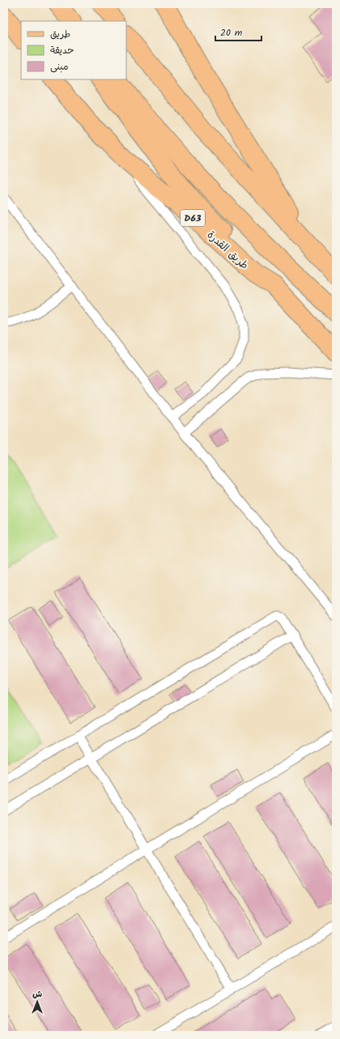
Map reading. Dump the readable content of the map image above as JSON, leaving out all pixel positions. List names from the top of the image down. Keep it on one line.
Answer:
{"streets":{"main road":["D63","طريق القدرة"]},"legend":["طريق","حديقة","مبنى"],"scale_bar":"20 m","north":"top"}
